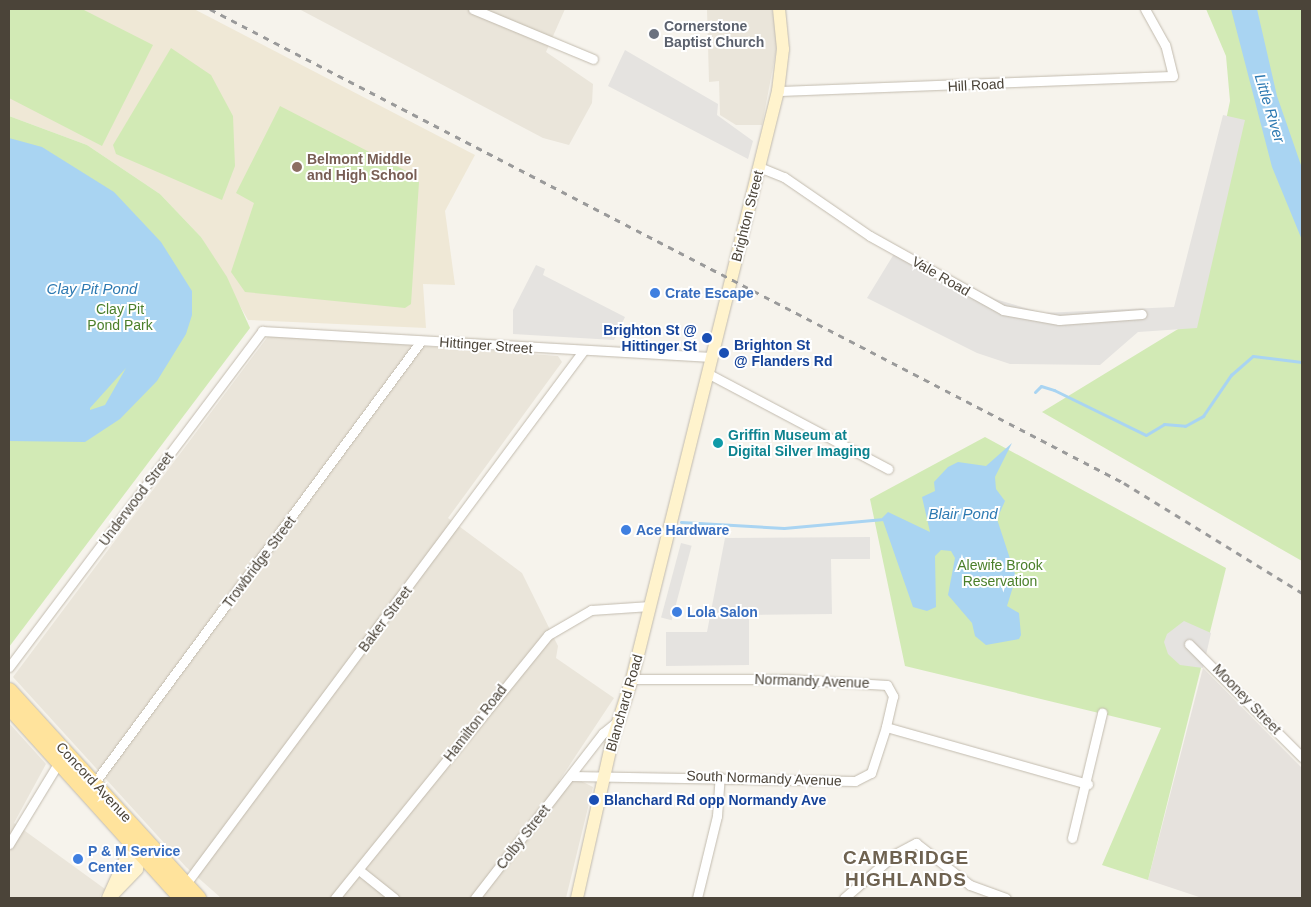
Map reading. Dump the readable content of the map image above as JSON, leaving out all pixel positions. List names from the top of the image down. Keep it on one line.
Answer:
{"streets":{"main road":["Brighton Street","Blanchard Road","Concord Avenue"],"street":["Hill Road","Vale Road","Hittinger Street","Underwood Street","Trowbridge Street","Baker Street","Normandy Avenue","Mooney Street","Hamilton Road","South Normandy Avenue","Colby Street"]},"crossings":[["Hill Road","Brighton Street"],["Brighton Street","Vale Road"],["Brighton Street","Hittinger Street"],["Brighton Street","Blanchard Road"],["Hittinger Street","Underwood Street"],["Hittinger Street","Trowbridge Street"],["Hittinger Street","Baker Street"],["Trowbridge Street","Concord Avenue"],["Baker Street","Concord Avenue"],["Normandy Avenue","Blanchard Road"],["Normandy Avenue","South Normandy Avenue"],["Blanchard Road","Hamilton Road"],["Blanchard Road","South Normandy Avenue"],["Blanchard Road","Colby Street"]],"districts":["CAMBRIDGE HIGHLANDS"],"water":["Little River","Clay Pit Pond","Blair Pond"],"parks":["Clay Pit Pond Park","Alewife Brook Reservation"],"places":["Cornerstone Baptist Church","Belmont Middle and High School","Crate Escape","Brighton St @ Hittinger St","Brighton St @ Flanders Rd","Griffin Museum at Digital Silver Imaging","Ace Hardware","Lola Salon","Blanchard Rd opp Normandy Ave","P & M Service Center"]}
